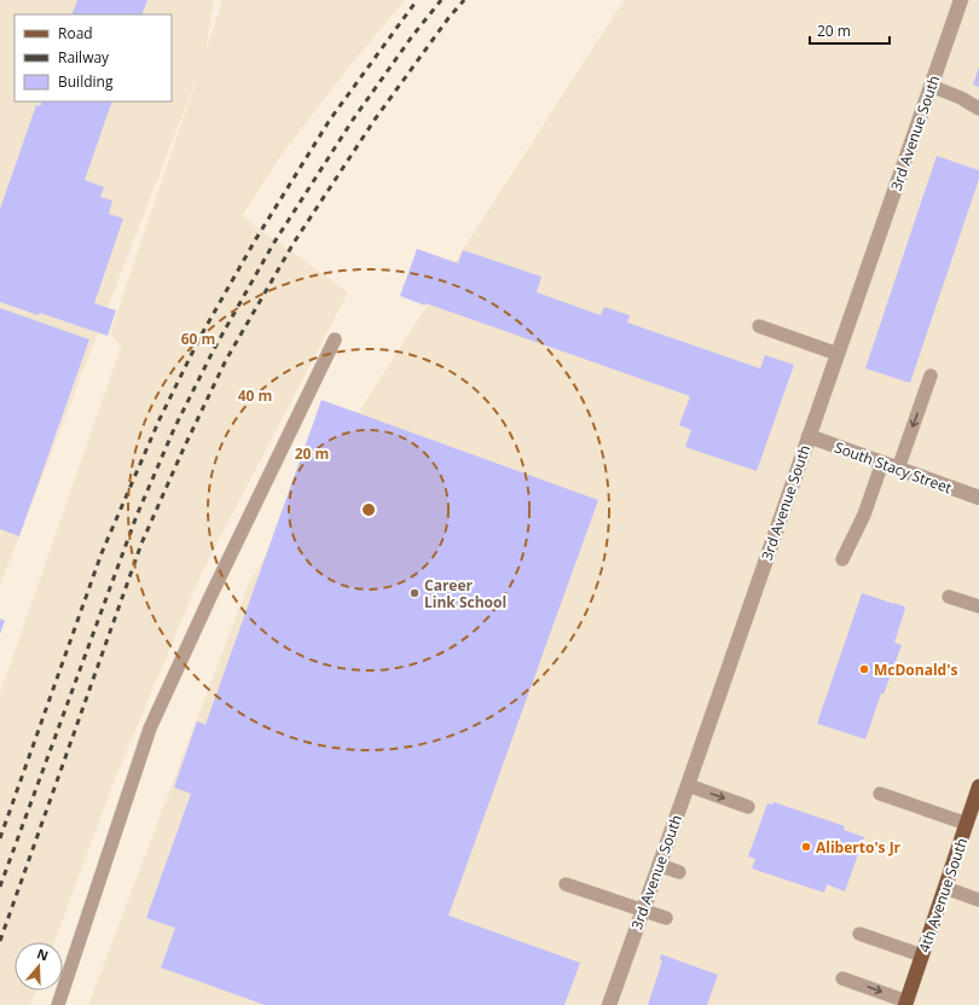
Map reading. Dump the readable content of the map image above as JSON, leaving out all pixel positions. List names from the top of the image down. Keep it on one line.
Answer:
{"streets":{"main road":["4th Avenue South"],"street":["3rd Avenue South","South Stacy Street"]},"crossings":[["3rd Avenue South","South Stacy Street"]],"places":["Career Link School","McDonald's","Aliberto's Jr"],"legend":["Road","Railway","Building"],"scale_bar":"20 m","north":"top","rings":["60 m","40 m","20 m"]}
